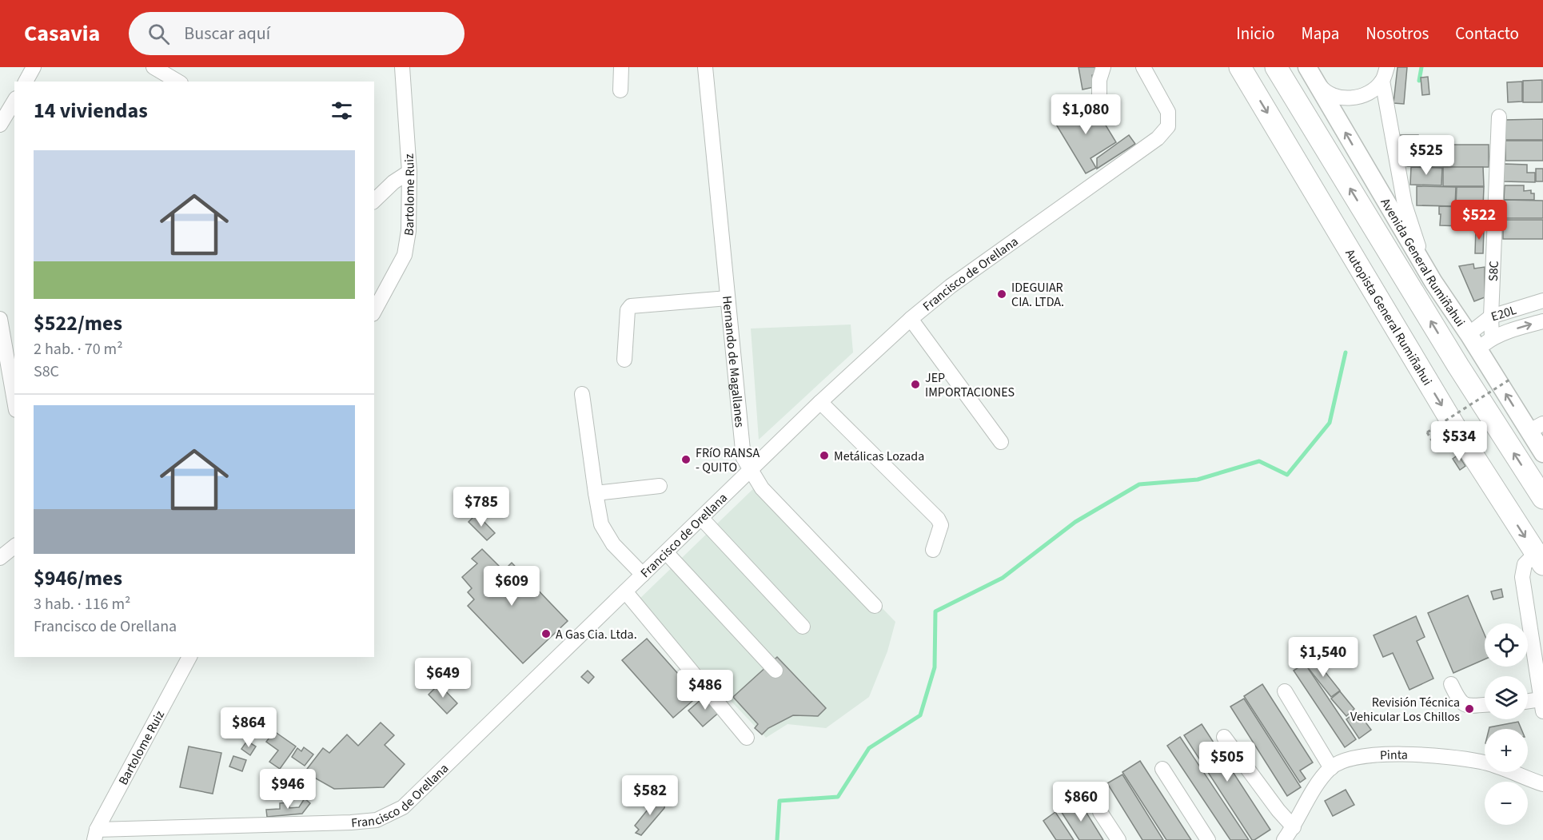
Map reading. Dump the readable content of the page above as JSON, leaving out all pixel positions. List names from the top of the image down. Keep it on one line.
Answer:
{"streets":{"highway":["Autopista General Rumiñahui"],"main road":["Avenida General Rumiñahui"],"street":["Bartolome Ruiz","S8C","Francisco de Orellana","E20L","Hernando de Magallanes","Pinta"]},"crossings":[["Bartolome Ruiz","Francisco de Orellana"],["Avenida General Rumiñahui","S8C"],["Avenida General Rumiñahui","E20L"],["S8C","E20L"],["Francisco de Orellana","Hernando de Magallanes"]],"one_way":["Avenida General Rumiñahui"],"places":["IDEGUIAR CIA. LTDA.","JEP IMPORTACIONES","Metálicas Lozada","FRíO RANSA - QUITO","A Gas Cia. Ltda.","Revisión Técnica Vehicular Los Chillos"],"page":{"header":"Casavia","search":"Buscar aquí","nav":["Inicio","Mapa","Nosotros","Contacto"],"heading":"14 viviendas","price":["$1,080","$525","$522","$534","$785","$609","$1,540","$649","$486","$864","$505","$946","$582","$860"],"list":[{"name":"$522/mes","note":"2 hab. · 70 m² · S8C"},{"name":"$946/mes","note":"3 hab. · 116 m² · Francisco de Orellana"}],"map_buttons":["+","−"]}}
